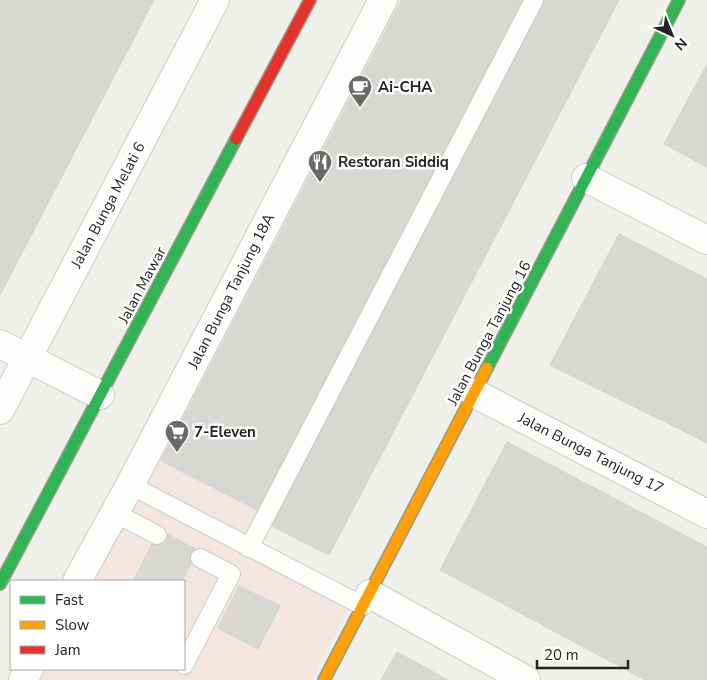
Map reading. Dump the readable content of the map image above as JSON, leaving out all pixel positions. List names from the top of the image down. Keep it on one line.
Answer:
{"streets":{"street":["Jalan Bunga Melati 6","Jalan Mawar","Jalan Bunga Tanjung 18A","Jalan Bunga Tanjung 16","Jalan Bunga Tanjung 17"]},"crossings":[["Jalan Bunga Tanjung 16","Jalan Bunga Tanjung 17"]],"places":{"cafe":["Ai-CHA"],"restaurant":["Restoran Siddiq"],"supermarket":["7-Eleven"]},"legend":["Fast","Slow","Jam"],"scale_bar":"20 m","north":"bottom right"}
